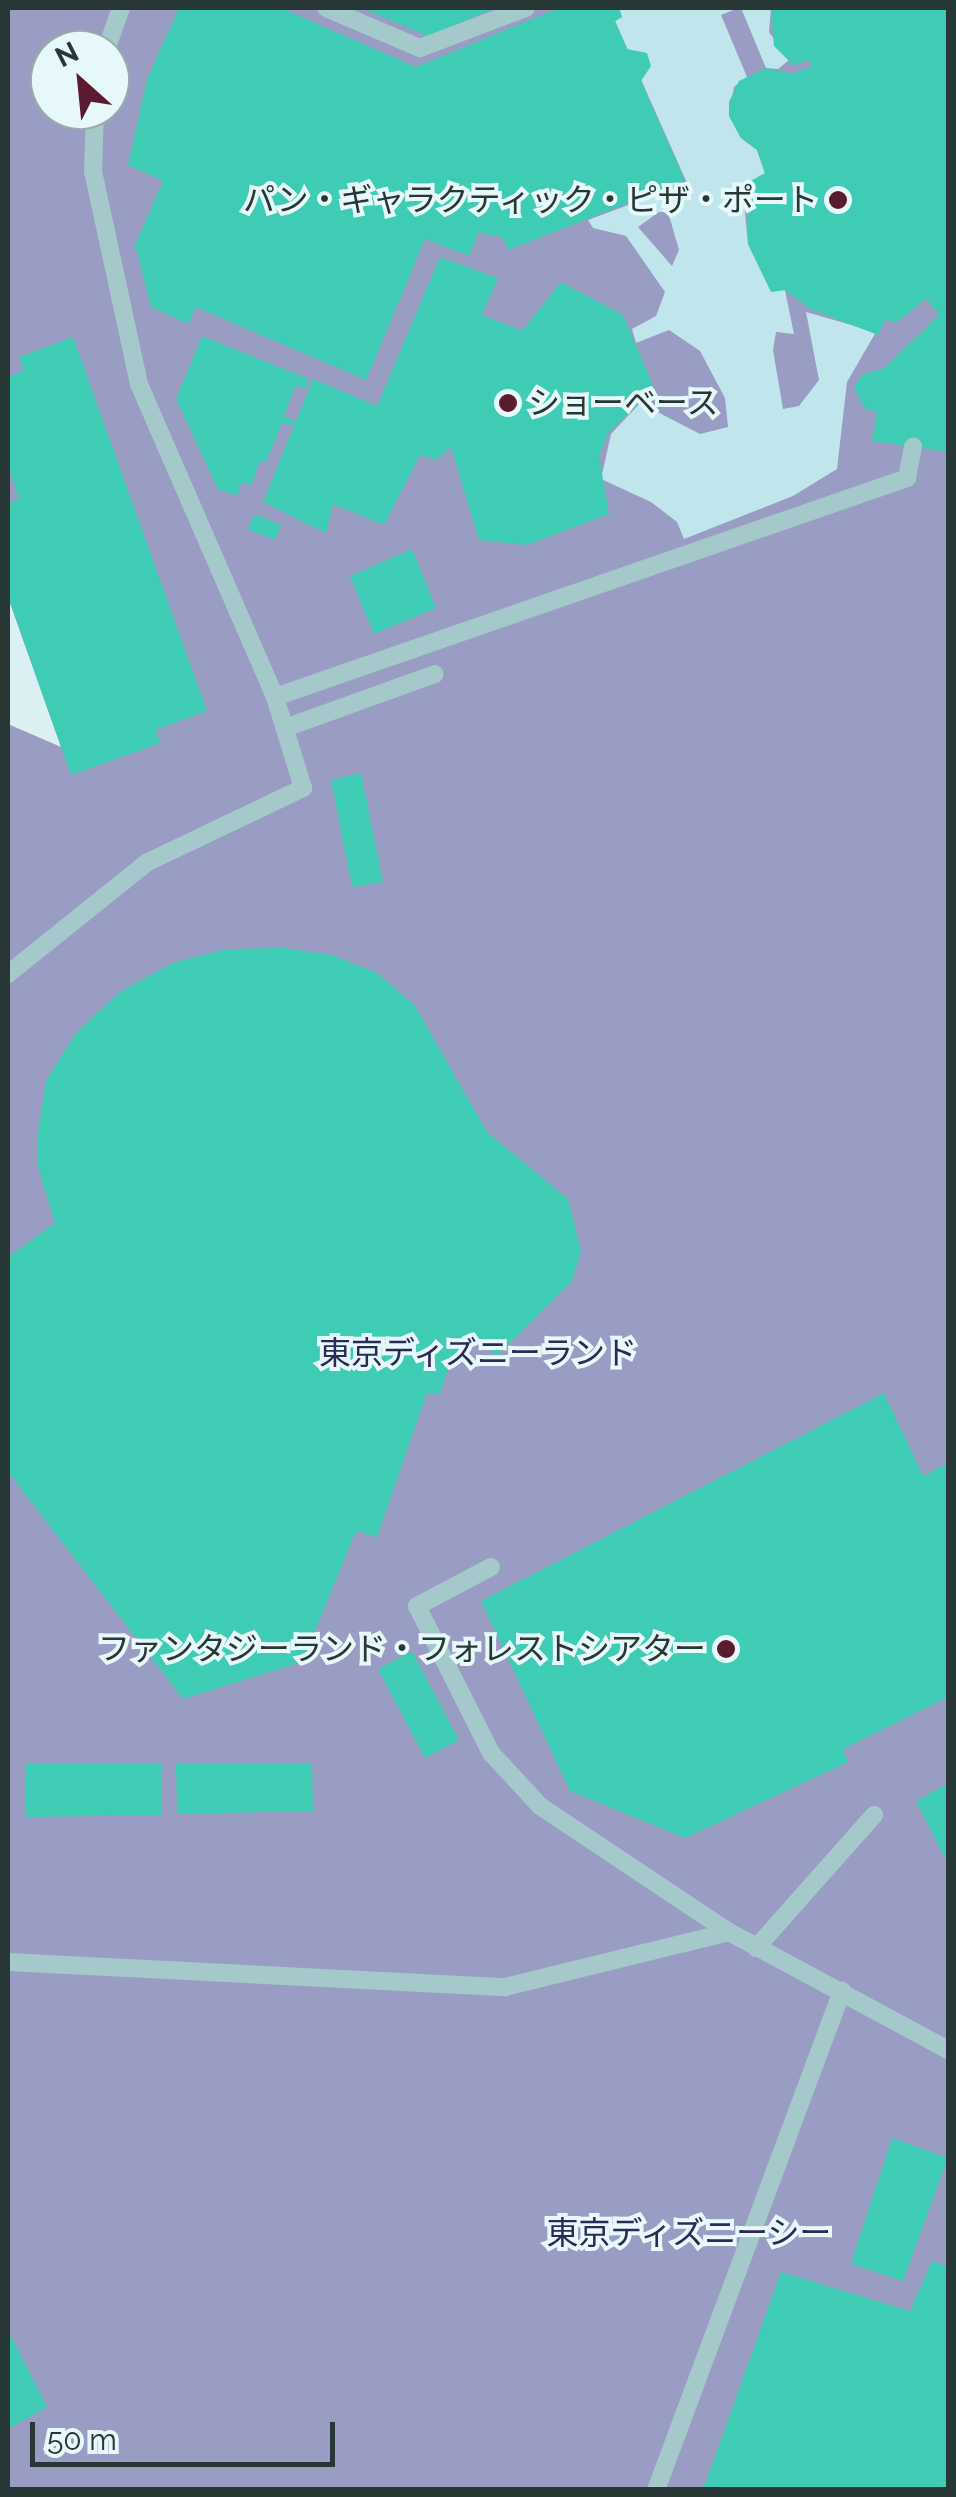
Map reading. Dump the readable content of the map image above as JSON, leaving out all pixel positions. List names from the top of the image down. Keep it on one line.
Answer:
{"parks":["東京ディズニーランド","東京ディズニーシー"],"places":["パン・ギャラクティック・ピザ・ポート","ショーベース","ファンタジーランド・フォレストシアター"],"scale_bar":"50 m","north":"top left"}
